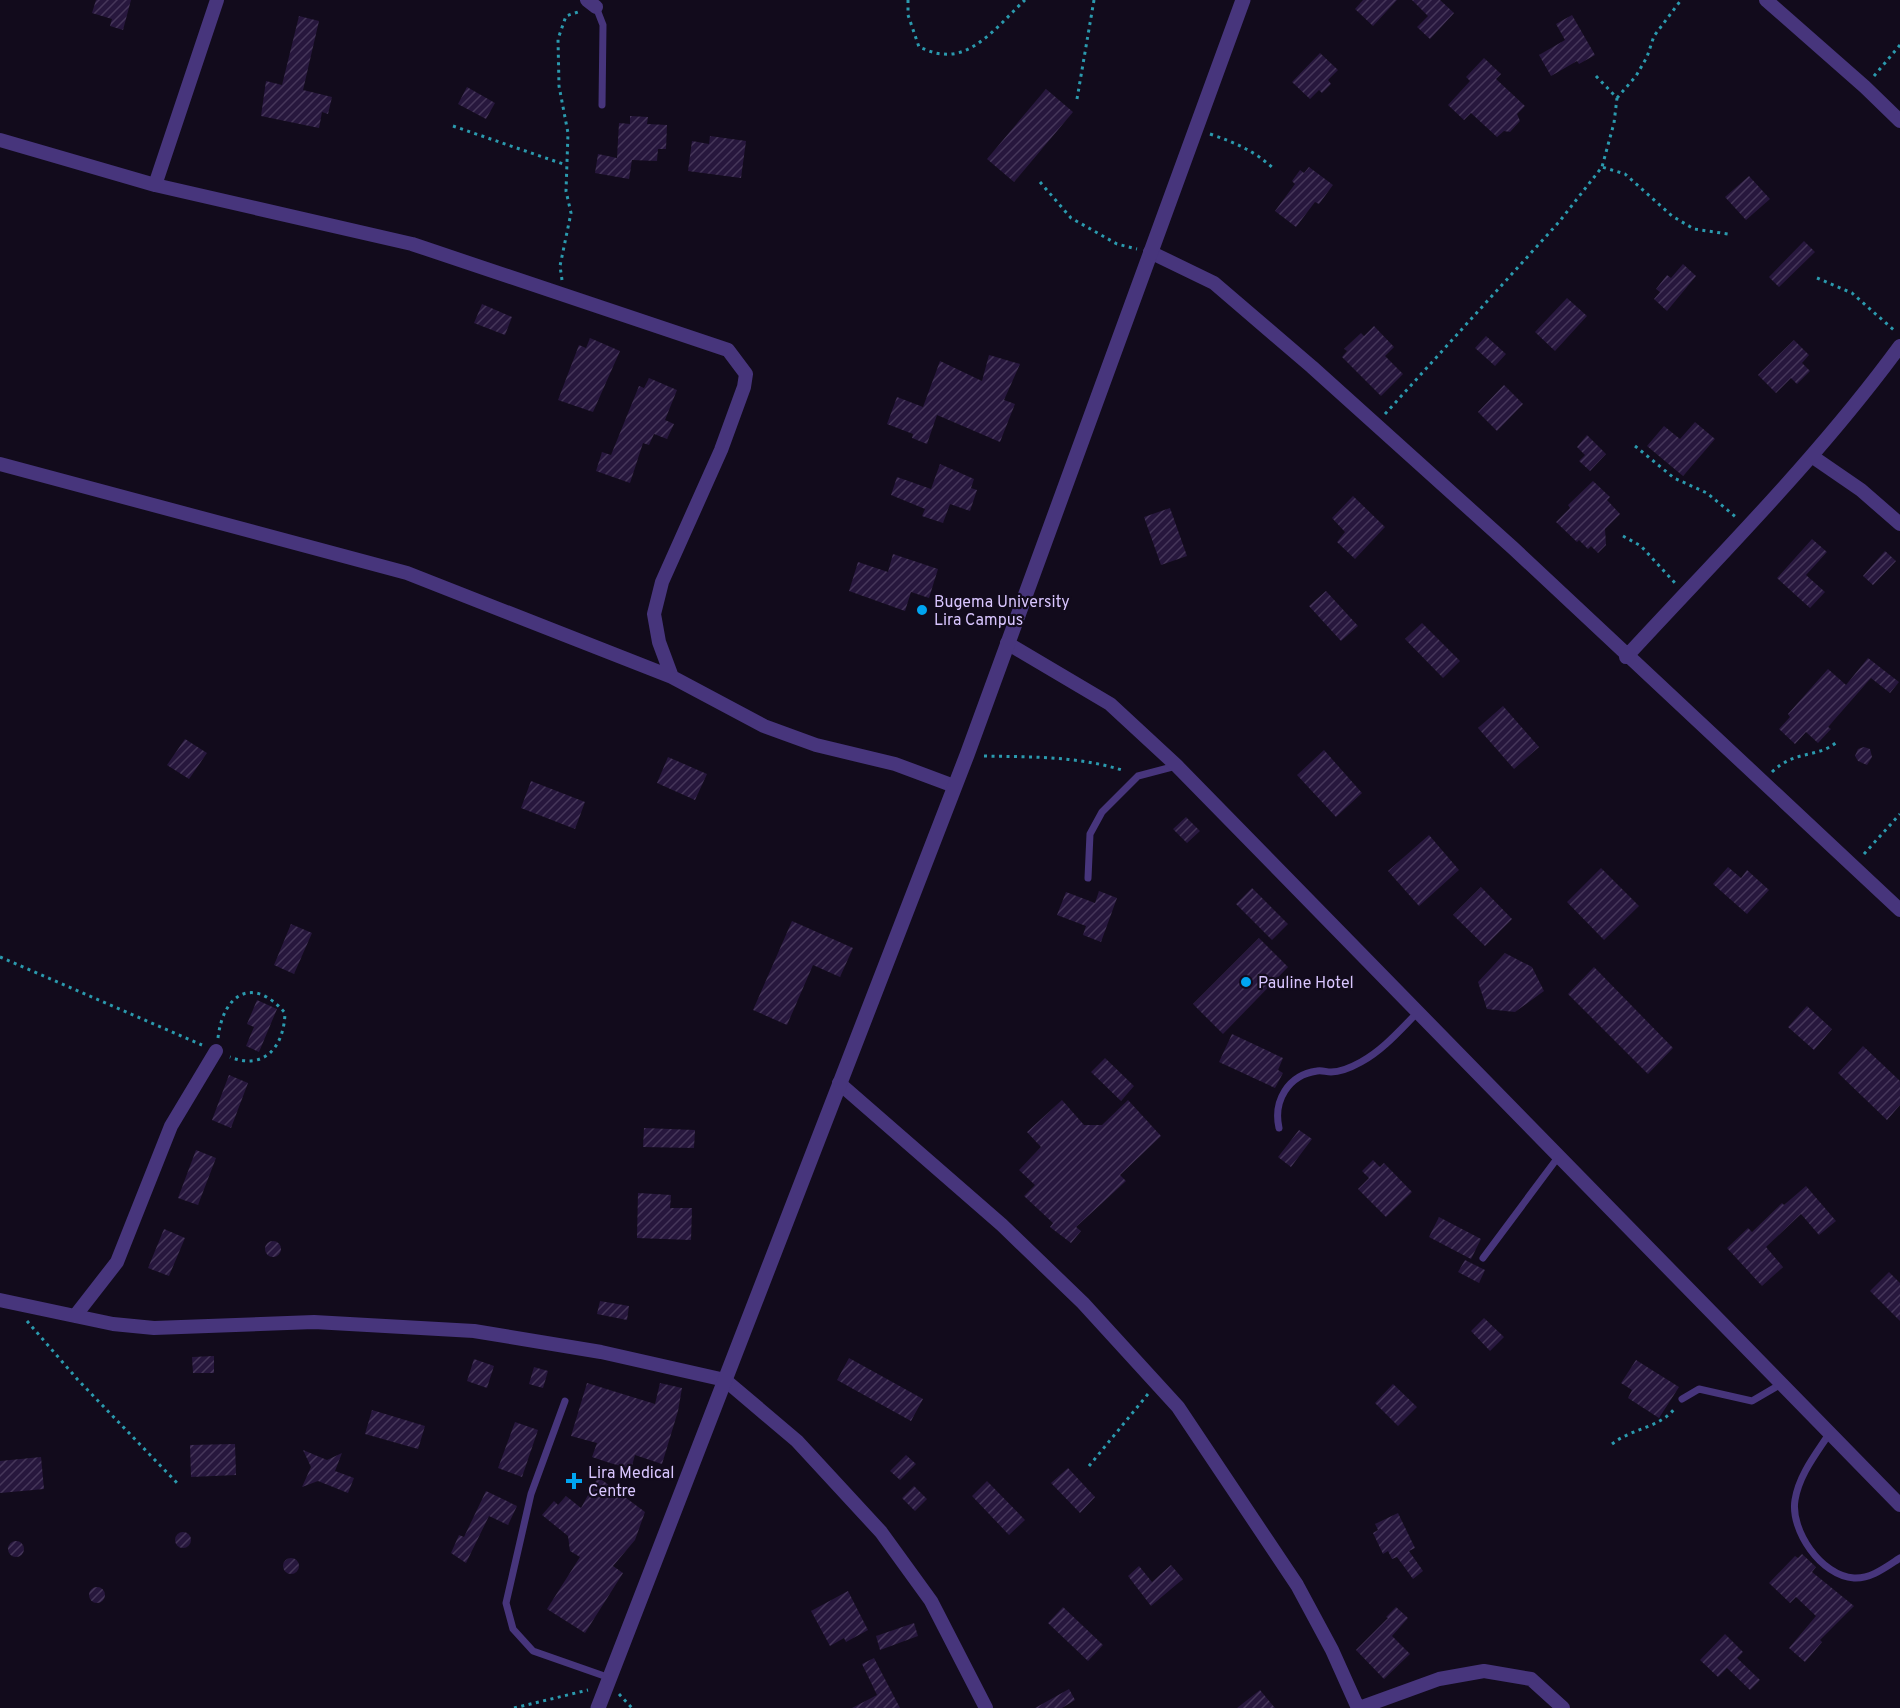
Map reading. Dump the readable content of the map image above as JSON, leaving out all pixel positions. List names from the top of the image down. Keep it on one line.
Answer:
{"places":{"other":["Bugema University Lira Campus","Pauline Hotel"],"health":["Lira Medical Centre"]}}
